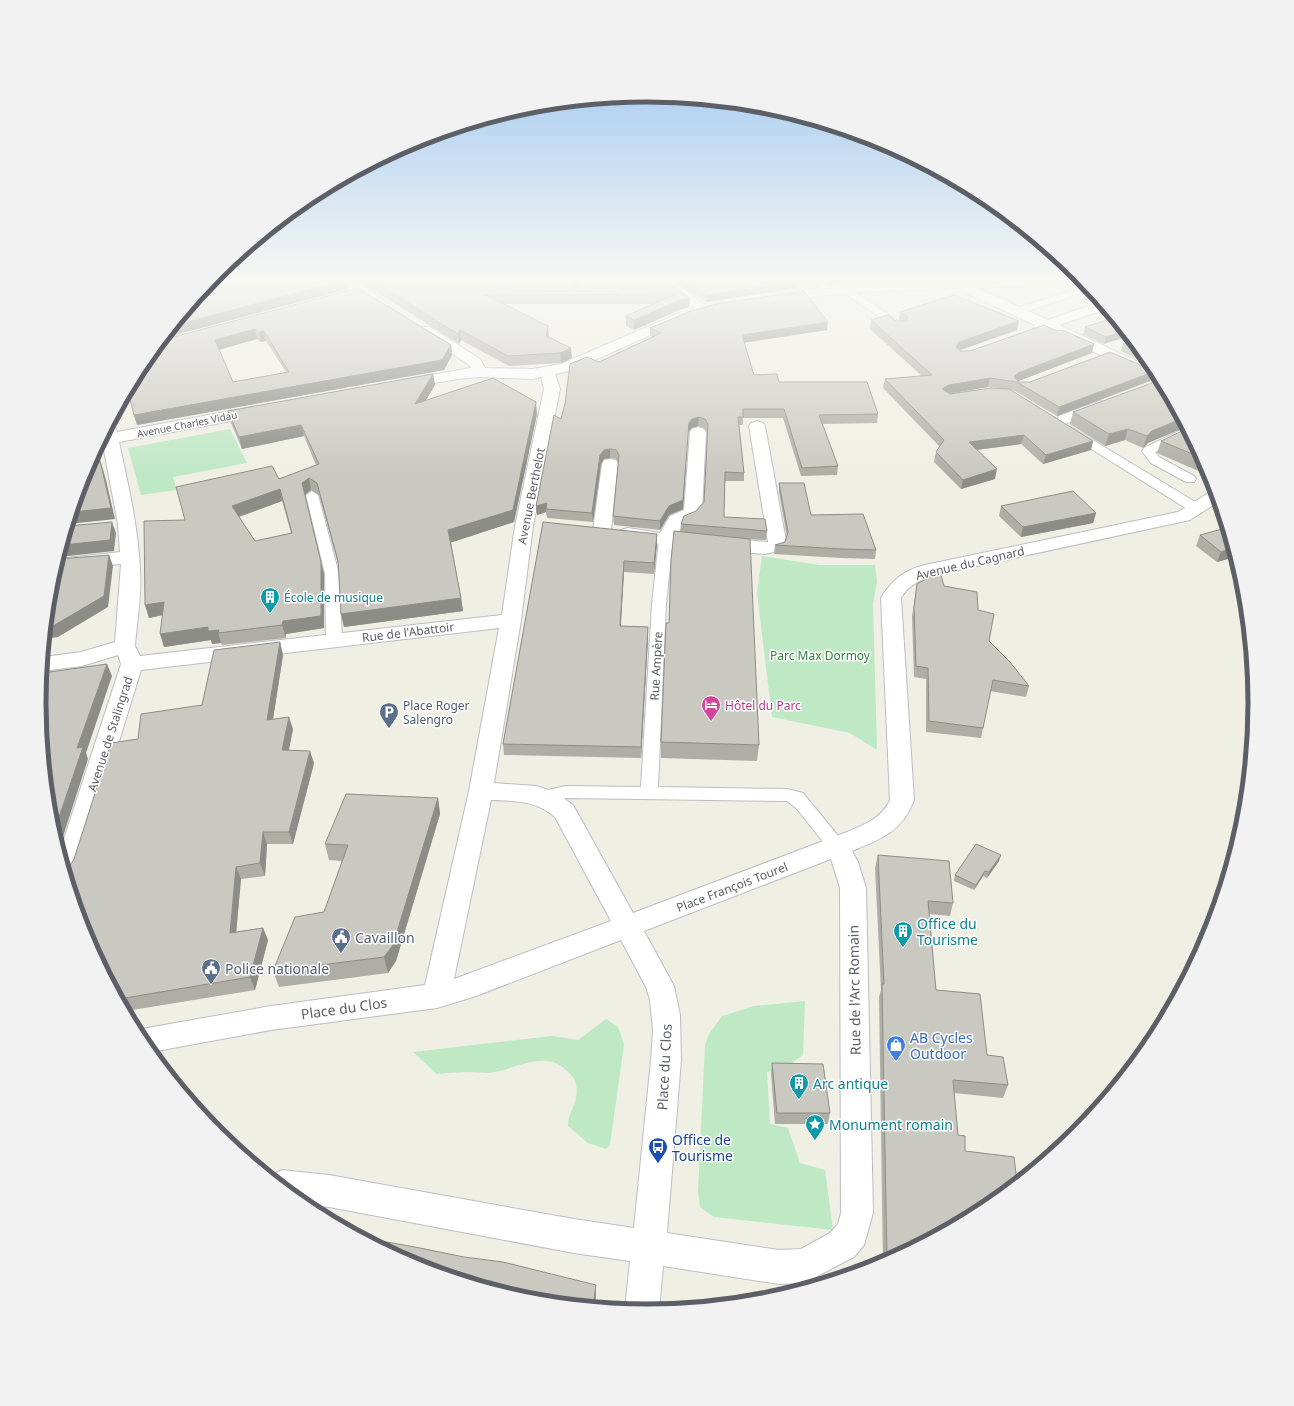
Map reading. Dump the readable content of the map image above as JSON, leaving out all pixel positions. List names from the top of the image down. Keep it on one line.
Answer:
{"streets":{"street":["Avenue Charles Vidau","Avenue Berthelot","Avenue du Cagnard","Rue de l'Abattoir","Avenue de Stalingrad","Place François Tourel","Rue de l'Arc Romain","Place du Clos"],"lane":["Rue Ampère"]},"crossings":[["Avenue Berthelot","Rue de l'Abattoir"],["Avenue du Cagnard","Place François Tourel"],["Avenue du Cagnard","Rue de l'Arc Romain"],["Rue de l'Abattoir","Avenue de Stalingrad"],["Place François Tourel","Rue de l'Arc Romain"],["Place François Tourel","Place du Clos"],["Rue de l'Arc Romain","Place du Clos"]],"parks":["Parc Max Dormoy"],"places":{"building":["École de musique","Office du Tourisme","Arc antique"],"hotel":["Hôtel du Parc"],"parking":["Place Roger Salengro"],"public building":["Cavaillon","Police nationale"],"shop":["AB Cycles Outdoor"],"place":["Monument romain"],"bus stop":["Office de Tourisme"]}}
